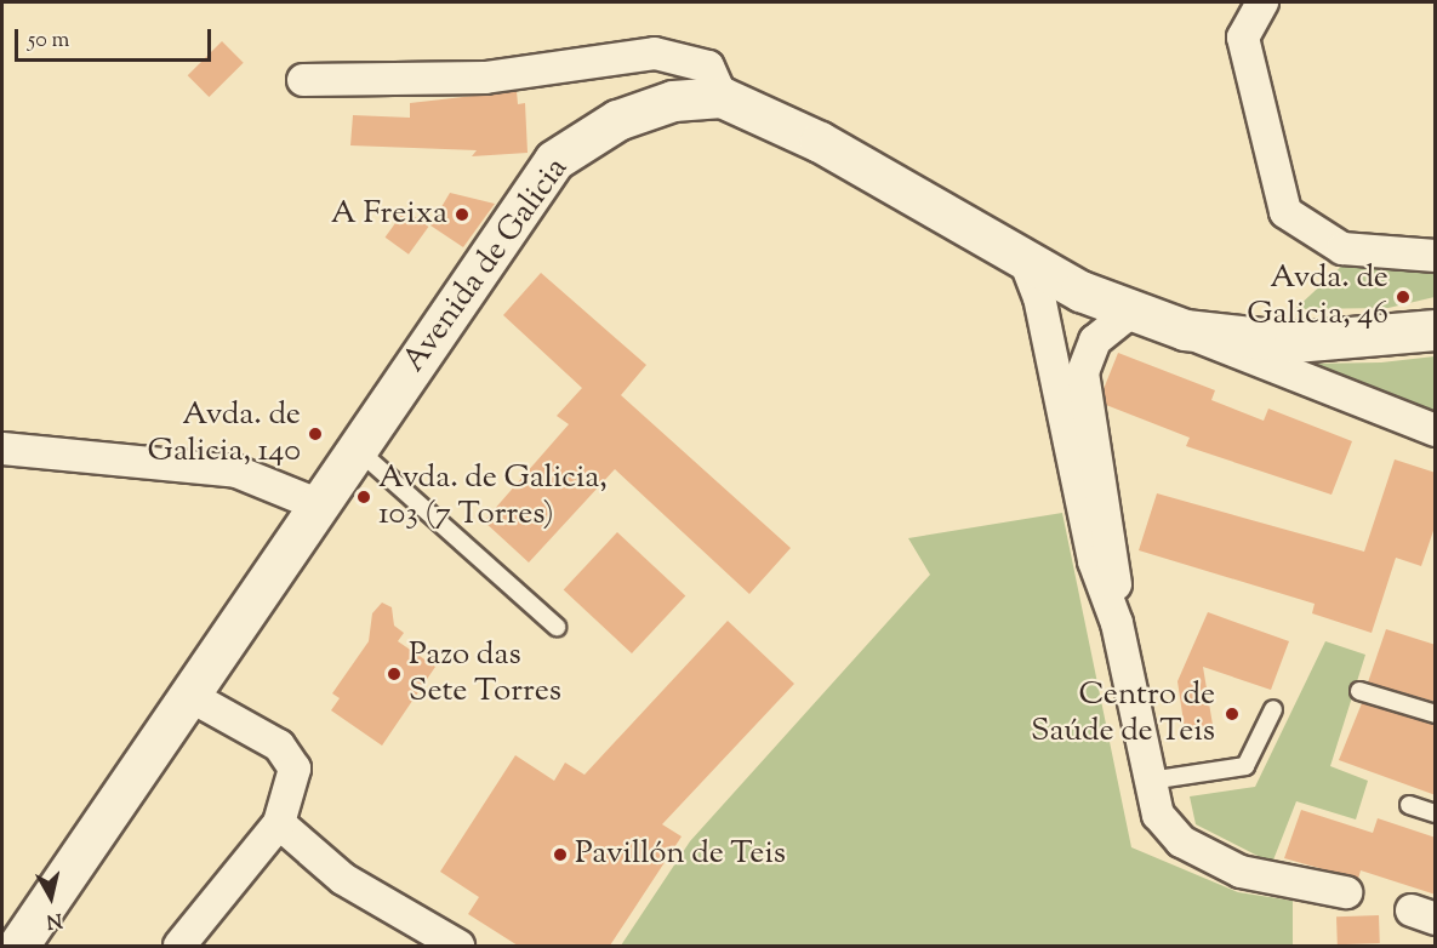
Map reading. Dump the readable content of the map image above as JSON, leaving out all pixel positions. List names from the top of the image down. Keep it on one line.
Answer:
{"streets":{"main road":["Avenida de Galicia"]},"places":["A Freixa","Avda. de Galicia, 46","Avda. de Galicia, 140","Avda. de Galicia, 103 (7 Torres)","Pazo das Sete Torres","Centro de Saúde de Teis","Pavillón de Teis"],"scale_bar":"50 m","north":"bottom"}
